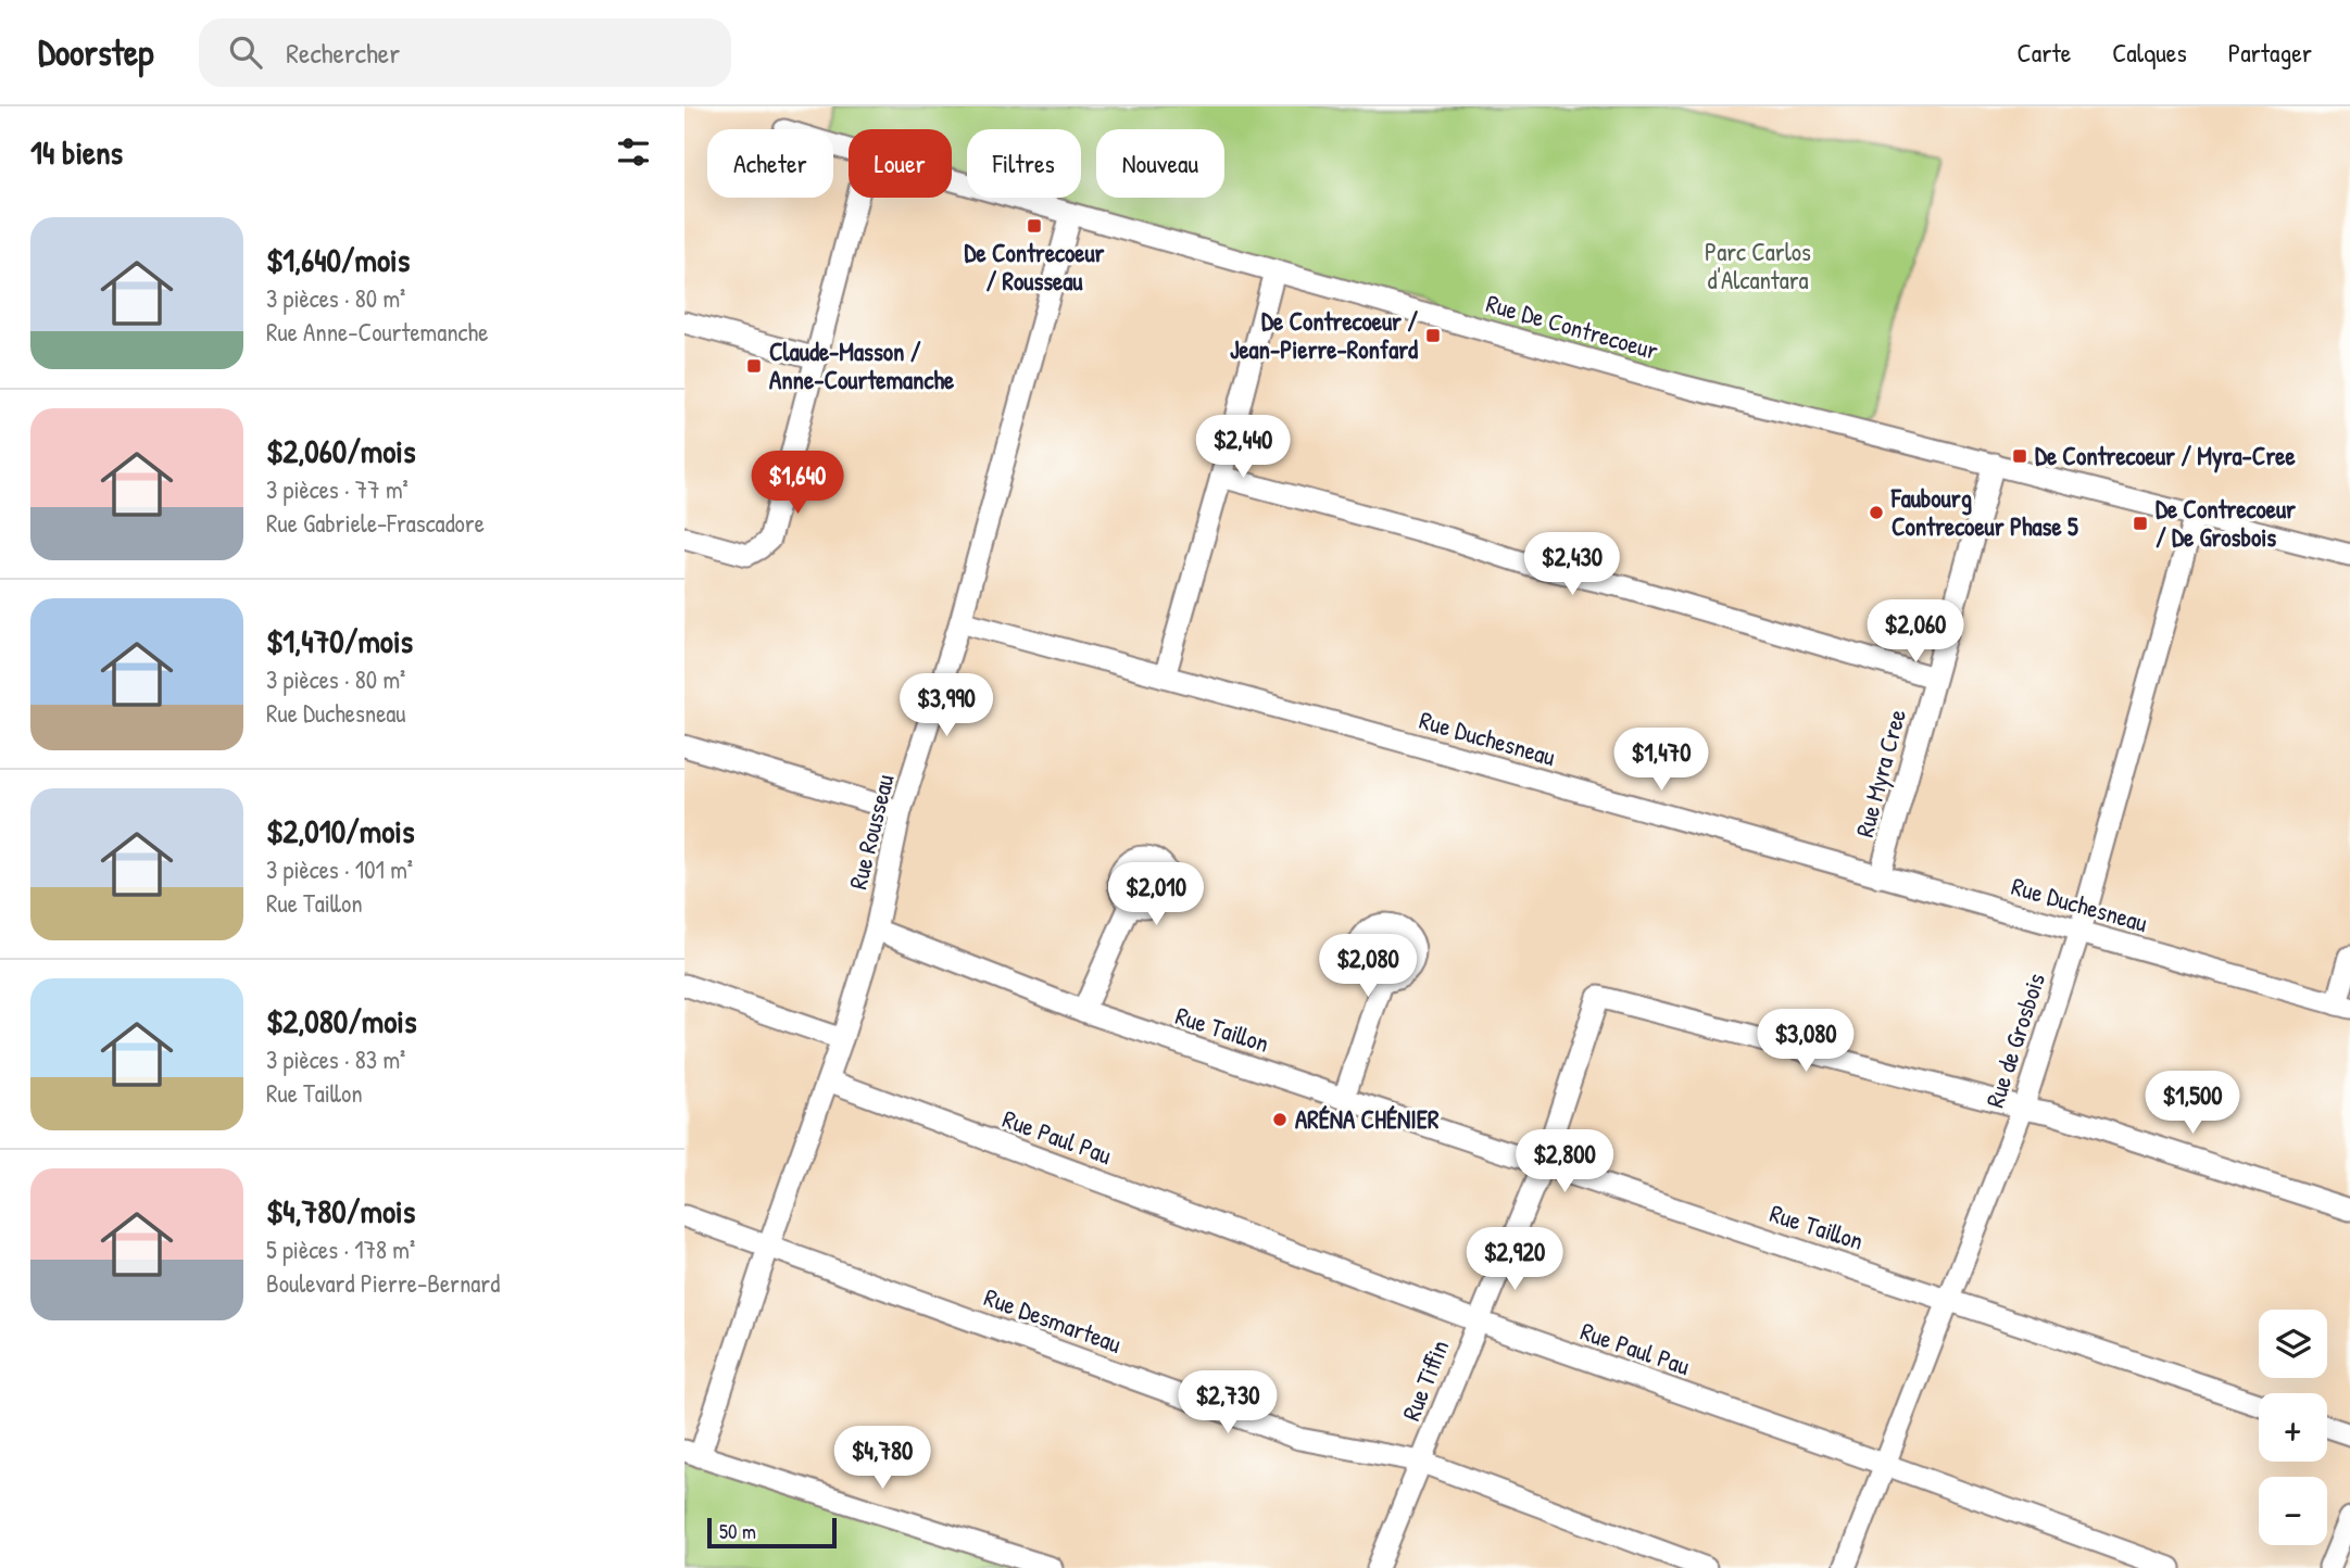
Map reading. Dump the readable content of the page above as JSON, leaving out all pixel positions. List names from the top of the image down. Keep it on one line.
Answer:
{"streets":{"street":["Rue De Contrecoeur","Rue Duchesneau","Rue Myra Cree","Rue Rousseau","Rue Taillon","Rue de Grosbois","Rue Paul Pau","Rue Desmarteau","Rue Tiffin"]},"crossings":[["Rue De Contrecoeur","Rue Myra Cree"],["Rue De Contrecoeur","Rue Rousseau"],["Rue De Contrecoeur","Rue de Grosbois"],["Rue Duchesneau","Rue Myra Cree"],["Rue Duchesneau","Rue Rousseau"],["Rue Duchesneau","Rue de Grosbois"],["Rue Rousseau","Rue Taillon"],["Rue Rousseau","Rue Paul Pau"],["Rue Rousseau","Rue Desmarteau"],["Rue Taillon","Rue de Grosbois"],["Rue Taillon","Rue Tiffin"],["Rue de Grosbois","Rue Paul Pau"],["Rue de Grosbois","Rue Tiffin"],["Rue Paul Pau","Rue Tiffin"],["Rue Desmarteau","Rue Tiffin"]],"parks":["Parc Carlos d'Alcantara"],"places":{"transit":["De Contrecoeur / Rousseau","De Contrecoeur / Jean-Pierre-Ronfard","Claude-Masson / Anne-Courtemanche","De Contrecoeur / Myra-Cree","De Contrecoeur / De Grosbois"],"other":["Faubourg Contrecoeur Phase 5","ARÉNA CHÉNIER"]},"scale_bar":"50 m","page":{"header":"Doorstep","search":"Rechercher","nav":["Carte","Calques","Partager"],"heading":"14 biens","chip":["Acheter","Louer","Filtres","Nouveau"],"list":[{"name":"$1,640/mois","note":"3 pièces · 80 m² · Rue Anne-Courtemanche"},{"name":"$2,060/mois","note":"3 pièces · 77 m² · Rue Gabriele-Frascadore"},{"name":"$1,470/mois","note":"3 pièces · 80 m² · Rue Duchesneau"},{"name":"$2,010/mois","note":"3 pièces · 101 m² · Rue Taillon"},{"name":"$2,080/mois","note":"3 pièces · 83 m² · Rue Taillon"},{"name":"$4,780/mois","note":"5 pièces · 178 m² · Boulevard Pierre-Bernard"}],"price":["$2,440","$1,640","$2,430","$2,060","$3,990","$1,470","$2,010","$2,080","$3,080","$1,500","$2,800","$2,920","$2,730","$4,780"],"map_buttons":["+","−"],"scale":"50 m"}}
